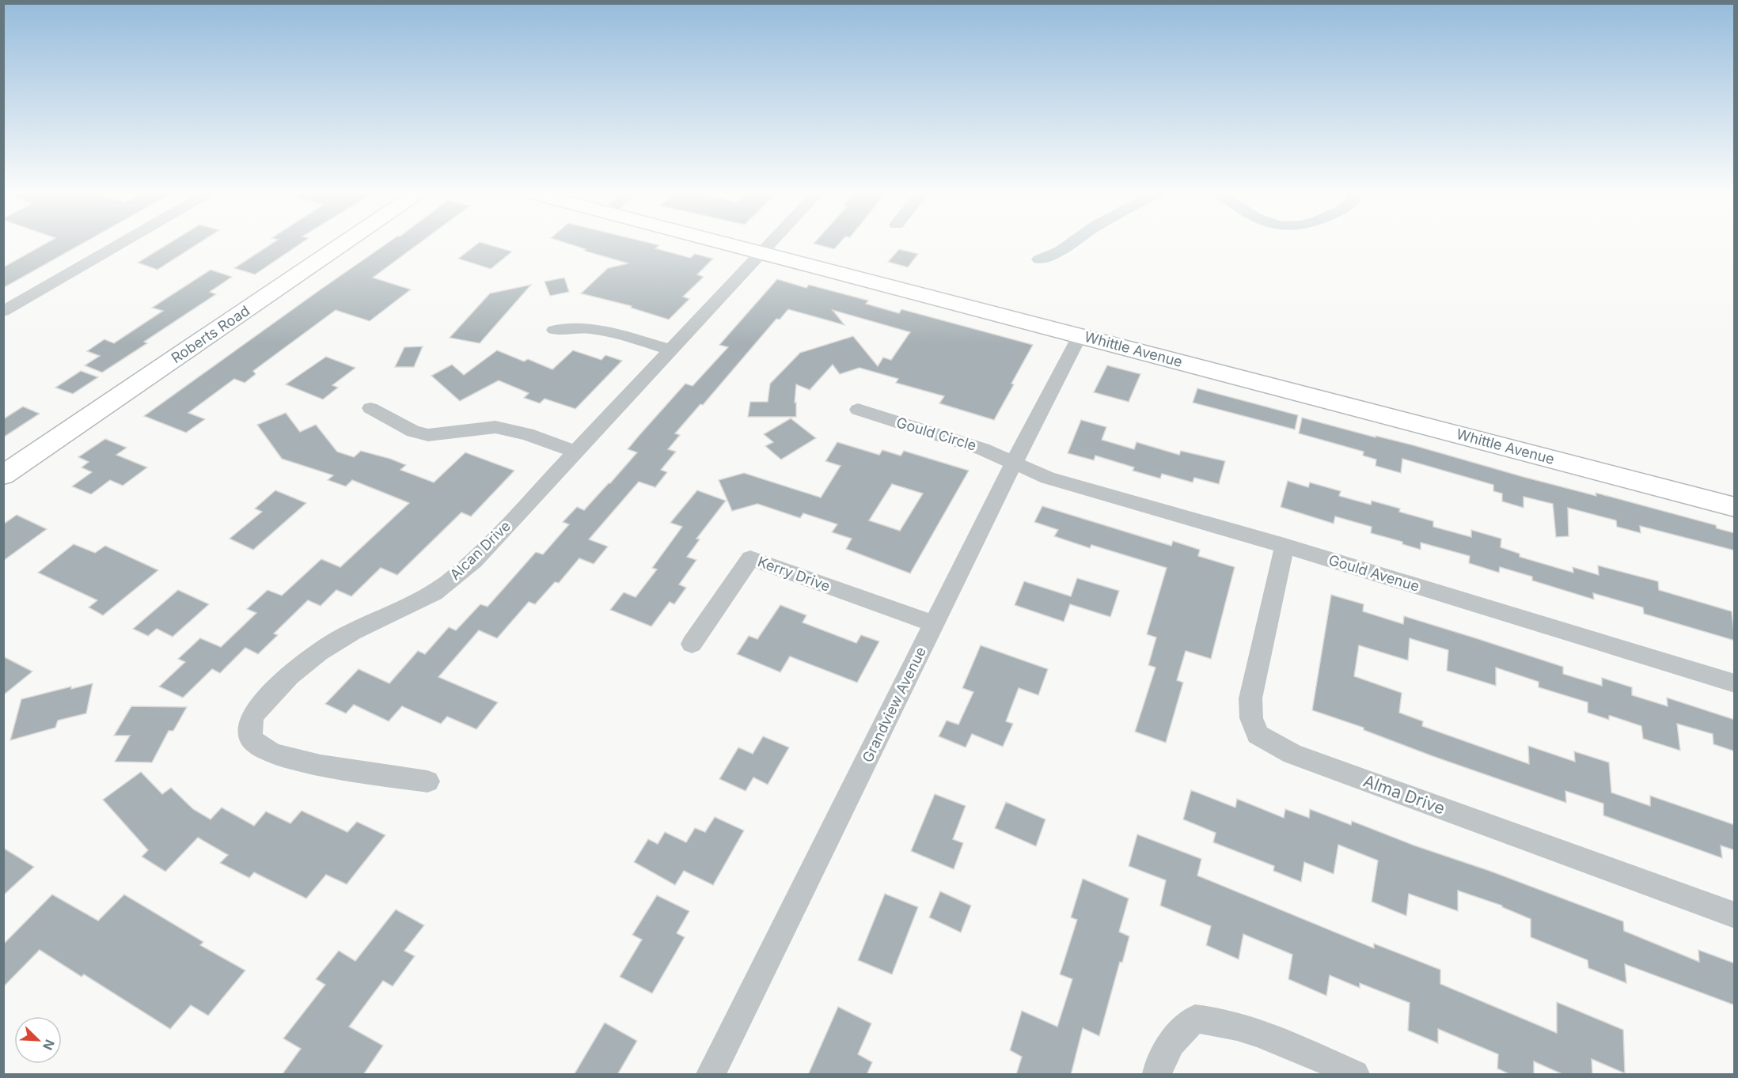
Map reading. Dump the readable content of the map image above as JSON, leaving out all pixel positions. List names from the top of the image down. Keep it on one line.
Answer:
{"streets":{"street":["Roberts Road","Whittle Avenue","Gould Circle","Alcan Drive","Gould Avenue","Kerry Drive","Grandview Avenue","Alma Drive"]},"crossings":[["Whittle Avenue","Alcan Drive"],["Whittle Avenue","Grandview Avenue"],["Gould Circle","Gould Avenue"],["Gould Circle","Grandview Avenue"],["Gould Avenue","Grandview Avenue"],["Gould Avenue","Alma Drive"],["Kerry Drive","Grandview Avenue"]],"north":"bottom right"}
